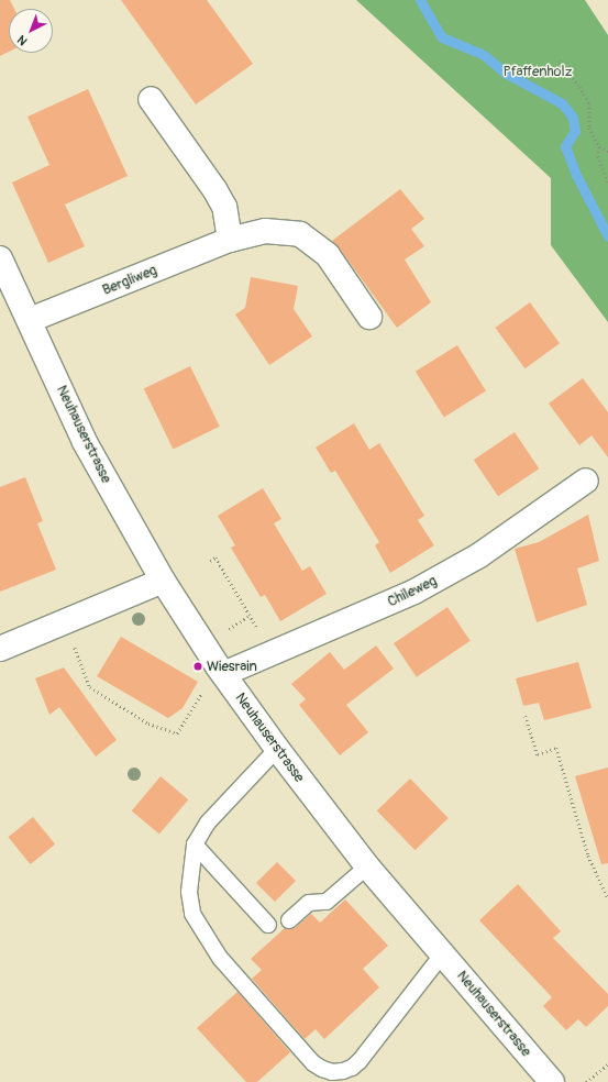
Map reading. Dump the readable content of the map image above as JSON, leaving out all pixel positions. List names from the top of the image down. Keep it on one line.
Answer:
{"streets":{"street":["Bergliweg","Neuhauserstrasse","Chileweg"]},"crossings":[["Bergliweg","Neuhauserstrasse"],["Neuhauserstrasse","Chileweg"]],"parks":["Pfaffenholz"],"places":["Wiesrain"],"north":"bottom left"}
